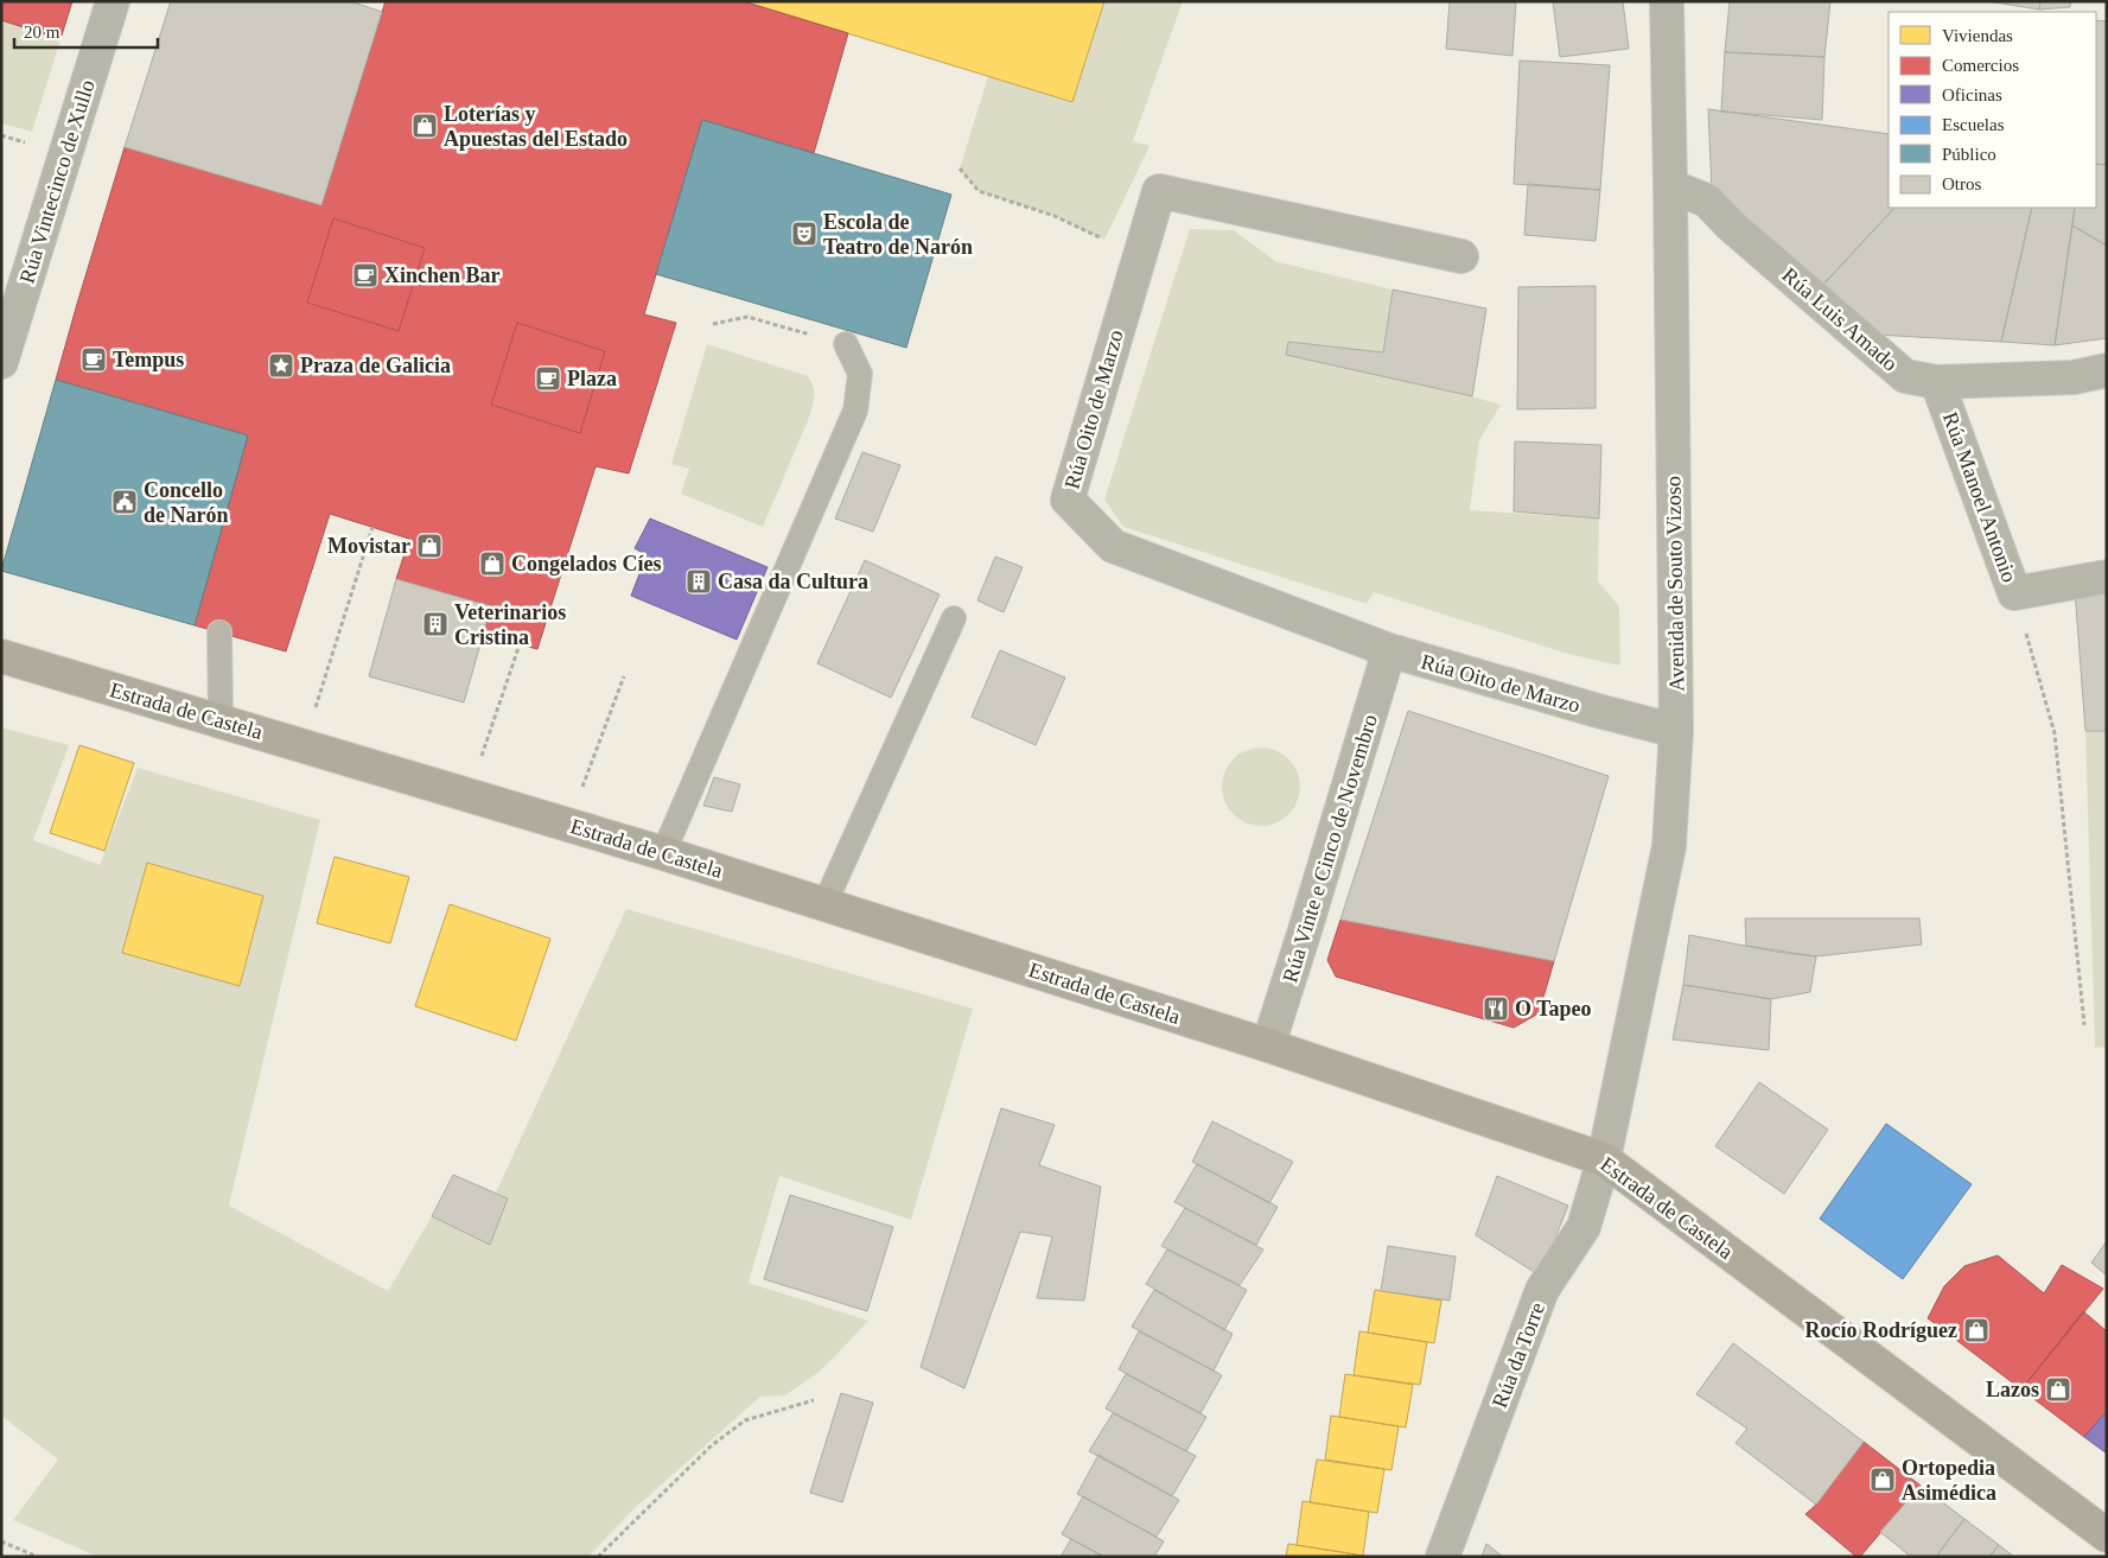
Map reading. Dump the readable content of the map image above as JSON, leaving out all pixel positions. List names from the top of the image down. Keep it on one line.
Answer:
{"streets":{"main road":["Estrada de Castela"],"street":["Rúa Vintecinco de Xullo","Rúa Luis Amado","Rúa Oito de Marzo","Rúa Manoel Antonio","Avenida de Souto Vizoso","Rúa Vinte e Cinco de Novembro","Rúa da Torre"]},"crossings":[["Rúa Luis Amado","Rúa Manoel Antonio"],["Rúa Luis Amado","Avenida de Souto Vizoso"],["Rúa Oito de Marzo","Avenida de Souto Vizoso"],["Rúa Oito de Marzo","Rúa Vinte e Cinco de Novembro"],["Avenida de Souto Vizoso","Estrada de Castela"],["Avenida de Souto Vizoso","Rúa da Torre"],["Estrada de Castela","Rúa Vinte e Cinco de Novembro"],["Estrada de Castela","Rúa da Torre"]],"places":{"shop":["Loterías y Apuestas del Estado","Movistar","Congelados Cíes","Rocío Rodríguez","Lazos","Ortopedia Asimédica"],"theatre":["Escola de Teatro de Narón"],"cafe":["Xinchen Bar","Tempus","Plaza"],"place":["Praza de Galicia"],"public building":["Concello de Narón"],"building":["Casa da Cultura","Veterinarios Cristina"],"restaurant":["O Tapeo"]},"legend":["Viviendas","Comercios","Oficinas","Escuelas","Público","Otros"],"scale_bar":"20 m"}
